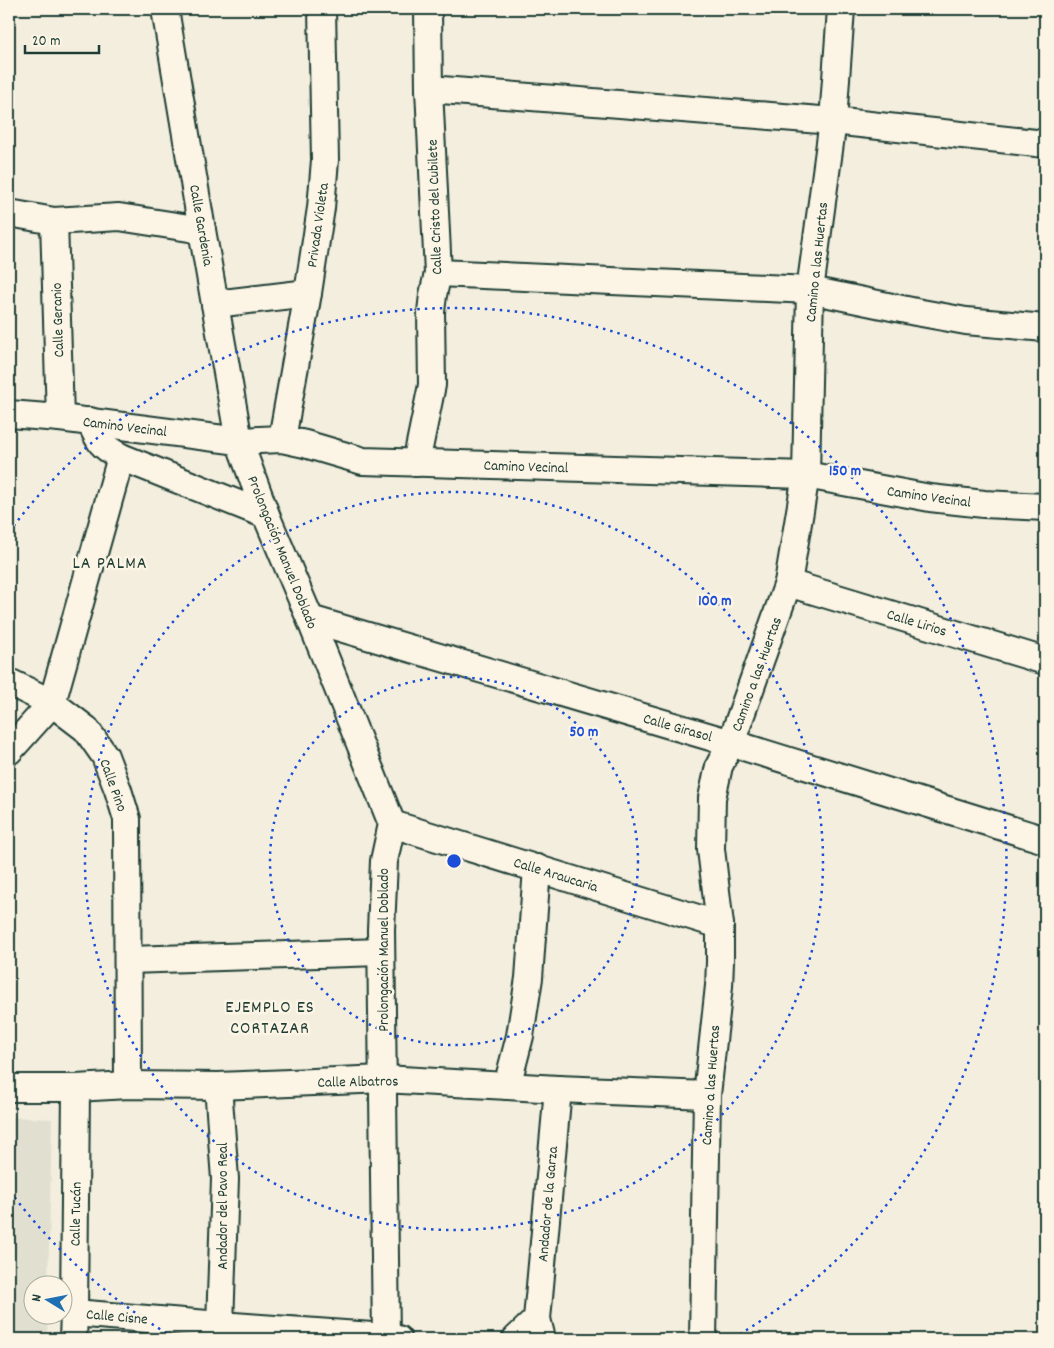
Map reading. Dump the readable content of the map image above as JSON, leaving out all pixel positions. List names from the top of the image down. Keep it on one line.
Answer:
{"streets":{"street":["Calle Cristo del Cubilete","Calle Gardenia","Privada Violeta","Camino a las Huertas","Calle Geranio","Camino Vecinal","Prolongación Manuel Doblado","Calle Lirios","Calle Girasol","Calle Pino","Calle Araucaria","Calle Albatros","Andador de la Garza","Andador del Pavo Real","Calle Tucán","Calle Cisne"]},"crossings":[["Calle Cristo del Cubilete","Camino Vecinal"],["Calle Gardenia","Camino Vecinal"],["Calle Gardenia","Prolongación Manuel Doblado"],["Privada Violeta","Camino Vecinal"],["Camino a las Huertas","Camino Vecinal"],["Camino a las Huertas","Calle Lirios"],["Camino a las Huertas","Calle Girasol"],["Camino a las Huertas","Calle Araucaria"],["Camino a las Huertas","Calle Albatros"],["Calle Geranio","Camino Vecinal"],["Camino Vecinal","Prolongación Manuel Doblado"],["Prolongación Manuel Doblado","Calle Girasol"],["Prolongación Manuel Doblado","Calle Araucaria"],["Prolongación Manuel Doblado","Calle Albatros"],["Prolongación Manuel Doblado","Calle Cisne"],["Calle Pino","Calle Albatros"],["Calle Albatros","Andador de la Garza"],["Calle Albatros","Andador del Pavo Real"],["Calle Albatros","Calle Tucán"],["Andador del Pavo Real","Calle Cisne"],["Calle Tucán","Calle Cisne"]],"districts":["LA PALMA","EJEMPLO ES CORTAZAR"],"scale_bar":"20 m","north":"left","rings":["150 m","100 m","50 m"]}
